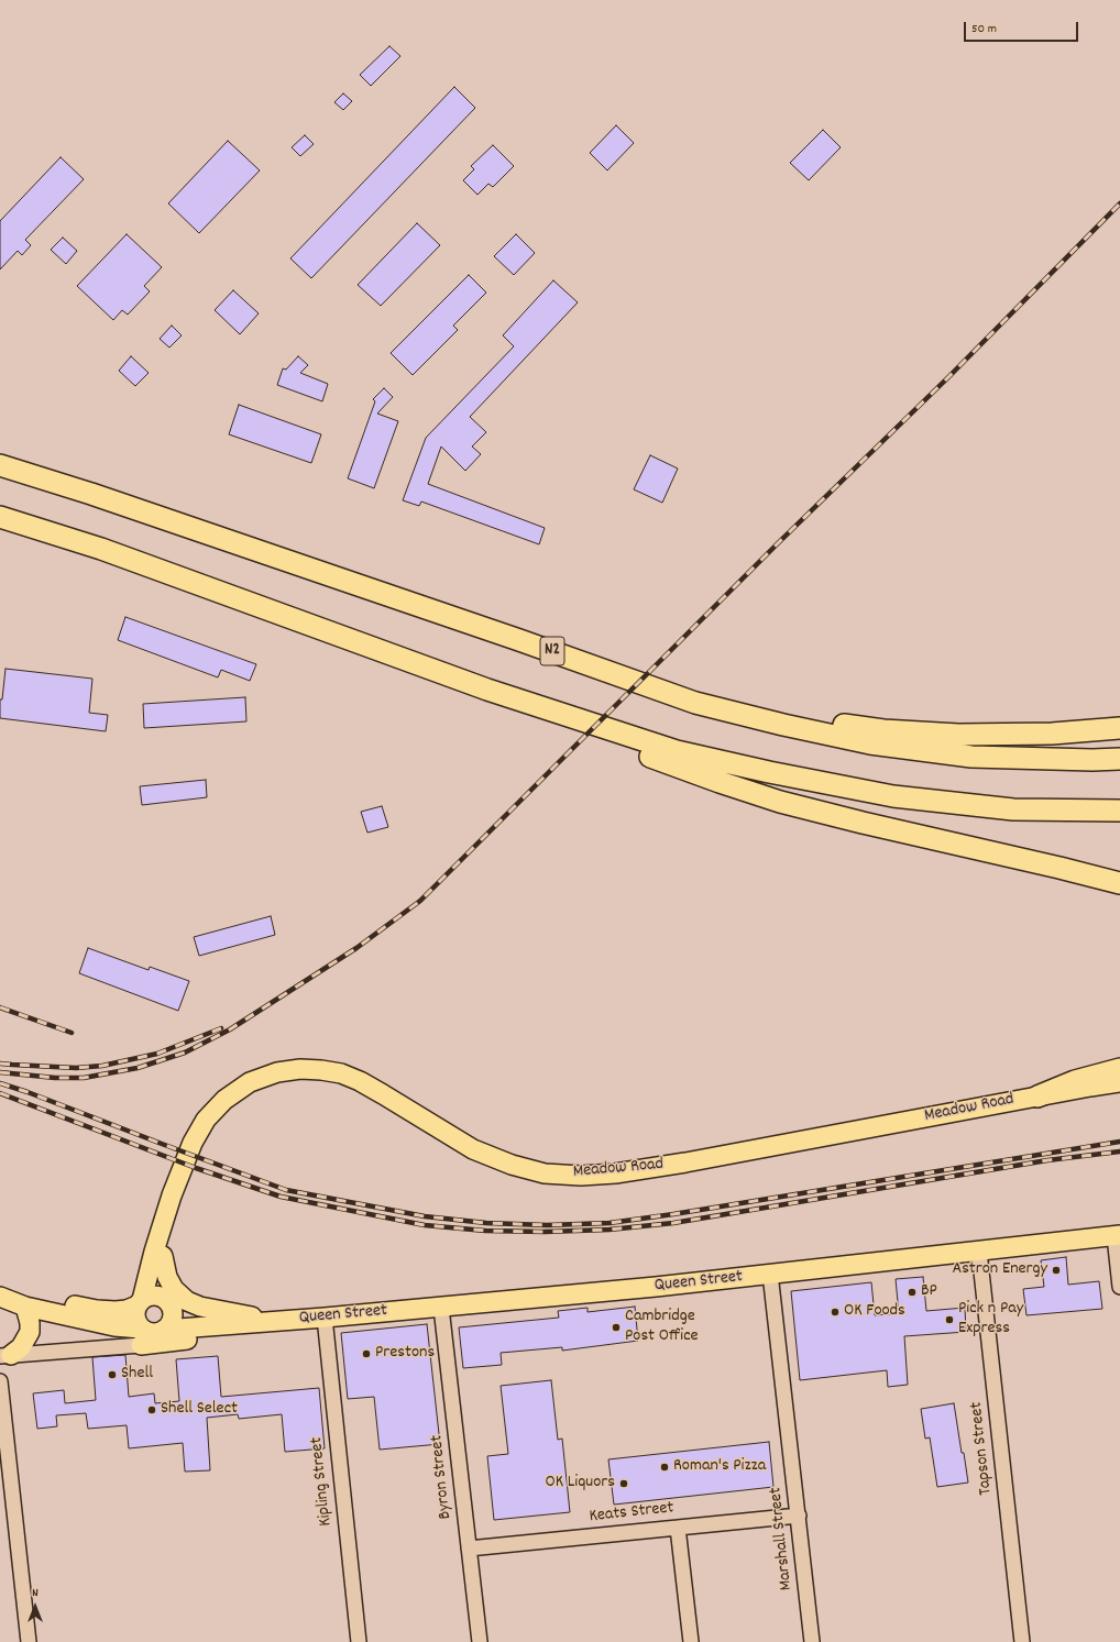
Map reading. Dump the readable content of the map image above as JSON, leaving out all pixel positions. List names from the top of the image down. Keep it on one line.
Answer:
{"streets":{"highway":["N2"],"main road":["Meadow Road","Queen Street"],"street":["Tapson Street","Byron Street","Kipling Street","Keats Street","Marshall Street"]},"crossings":[["Meadow Road","Queen Street"],["Queen Street","Tapson Street"],["Queen Street","Byron Street"],["Queen Street","Kipling Street"],["Queen Street","Marshall Street"],["Byron Street","Keats Street"],["Keats Street","Marshall Street"]],"places":["Astron Energy","BP","OK Foods","Pick n Pay Express","Cambridge Post Office","Prestons","Shell","Shell Select","Roman's Pizza","OK Liquors"],"scale_bar":"50 m","north":"top"}
